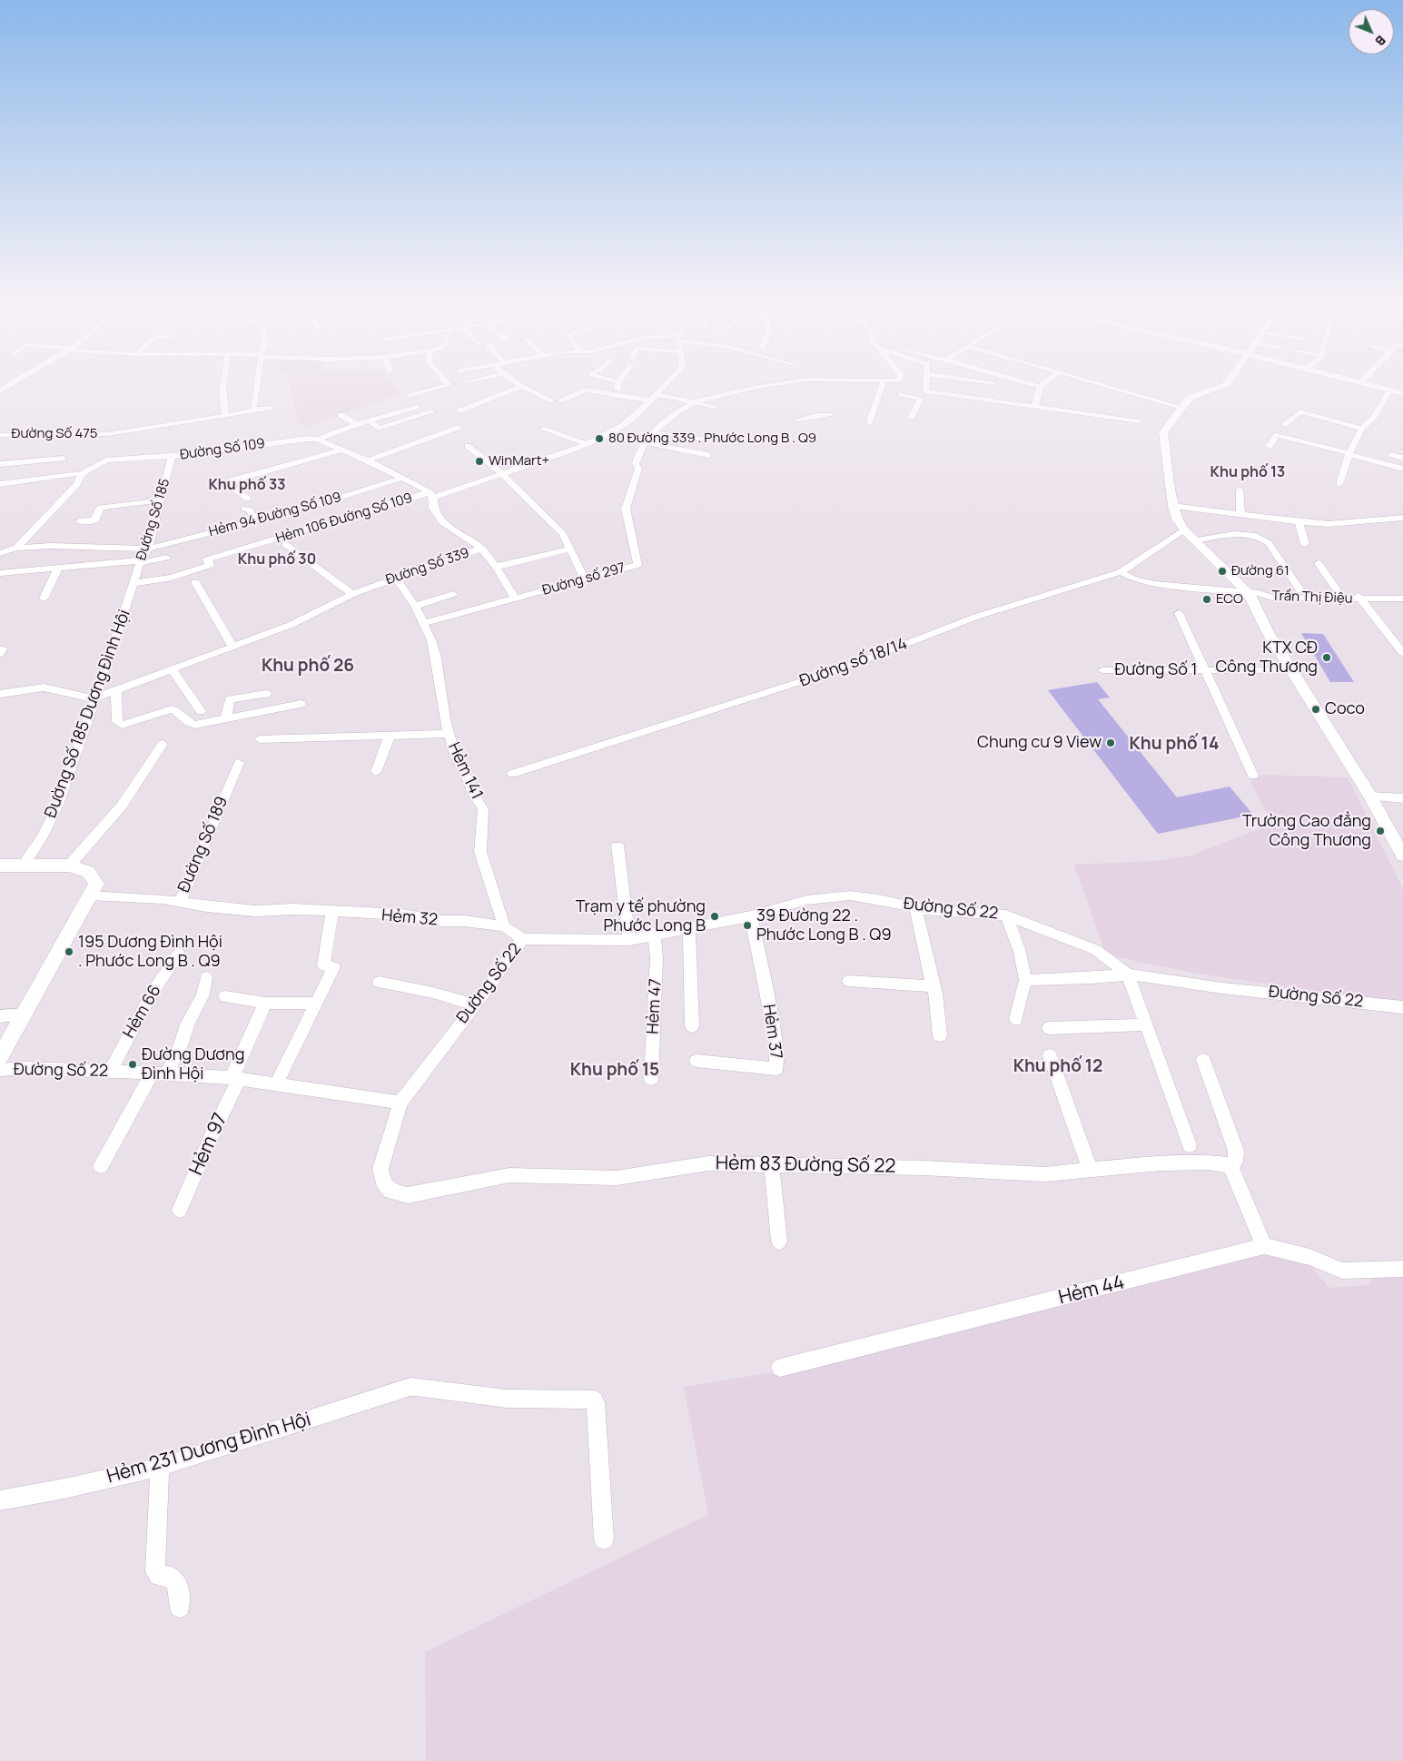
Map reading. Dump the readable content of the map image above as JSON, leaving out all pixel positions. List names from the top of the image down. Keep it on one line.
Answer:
{"streets":{"street":["Đường Số 475","Đường Số 109","Hẻm 94 Đường Số 109","Hẻm 106 Đường Số 109","Đường Số 185","Đường Số 339","Đường số 297","Trần Thị Điệu","Đường số 18/14","Đường Số 1","Đường Số 185 Dương Đình Hội","Hẻm 141","Đường Số 189","Đường Số 22","Hẻm 32","Hẻm 47","Hẻm 66","Hẻm 37","Hẻm 97","Hẻm 83 Đường Số 22","Hẻm 44","Hẻm 231 Dương Đình Hội"]},"crossings":[["Đường Số 109","Hẻm 94 Đường Số 109"],["Đường Số 109","Hẻm 106 Đường Số 109"],["Đường Số 109","Đường Số 185"],["Đường Số 109","Đường Số 339"],["Hẻm 94 Đường Số 109","Đường Số 185"],["Hẻm 106 Đường Số 109","Đường Số 339"],["Đường Số 185","Đường Số 185 Dương Đình Hội"],["Đường Số 339","Đường Số 185 Dương Đình Hội"],["Đường số 297","Hẻm 141"],["Hẻm 141","Hẻm 32"],["Đường Số 189","Hẻm 32"],["Đường Số 22","Hẻm 32"],["Đường Số 22","Hẻm 47"],["Đường Số 22","Hẻm 66"],["Đường Số 22","Hẻm 37"],["Đường Số 22","Hẻm 97"],["Đường Số 22","Hẻm 83 Đường Số 22"]],"districts":["Khu phố 13","Khu phố 33","Khu phố 30","Khu phố 26","Khu phố 14","Khu phố 12","Khu phố 15"],"places":["80 Đường 339 . Phước Long B . Q9","WinMart+","Đường 61","ECO","KTX CĐ Công Thương","Coco","Chung cư 9 View","Trường Cao đẳng Công Thương","Trạm y tế phường Phước Long B","39 Đường 22 . Phước Long B . Q9","195 Dương Đình Hội . Phước Long B . Q9","Đường Dương Đình Hội"],"north":"bottom right"}
